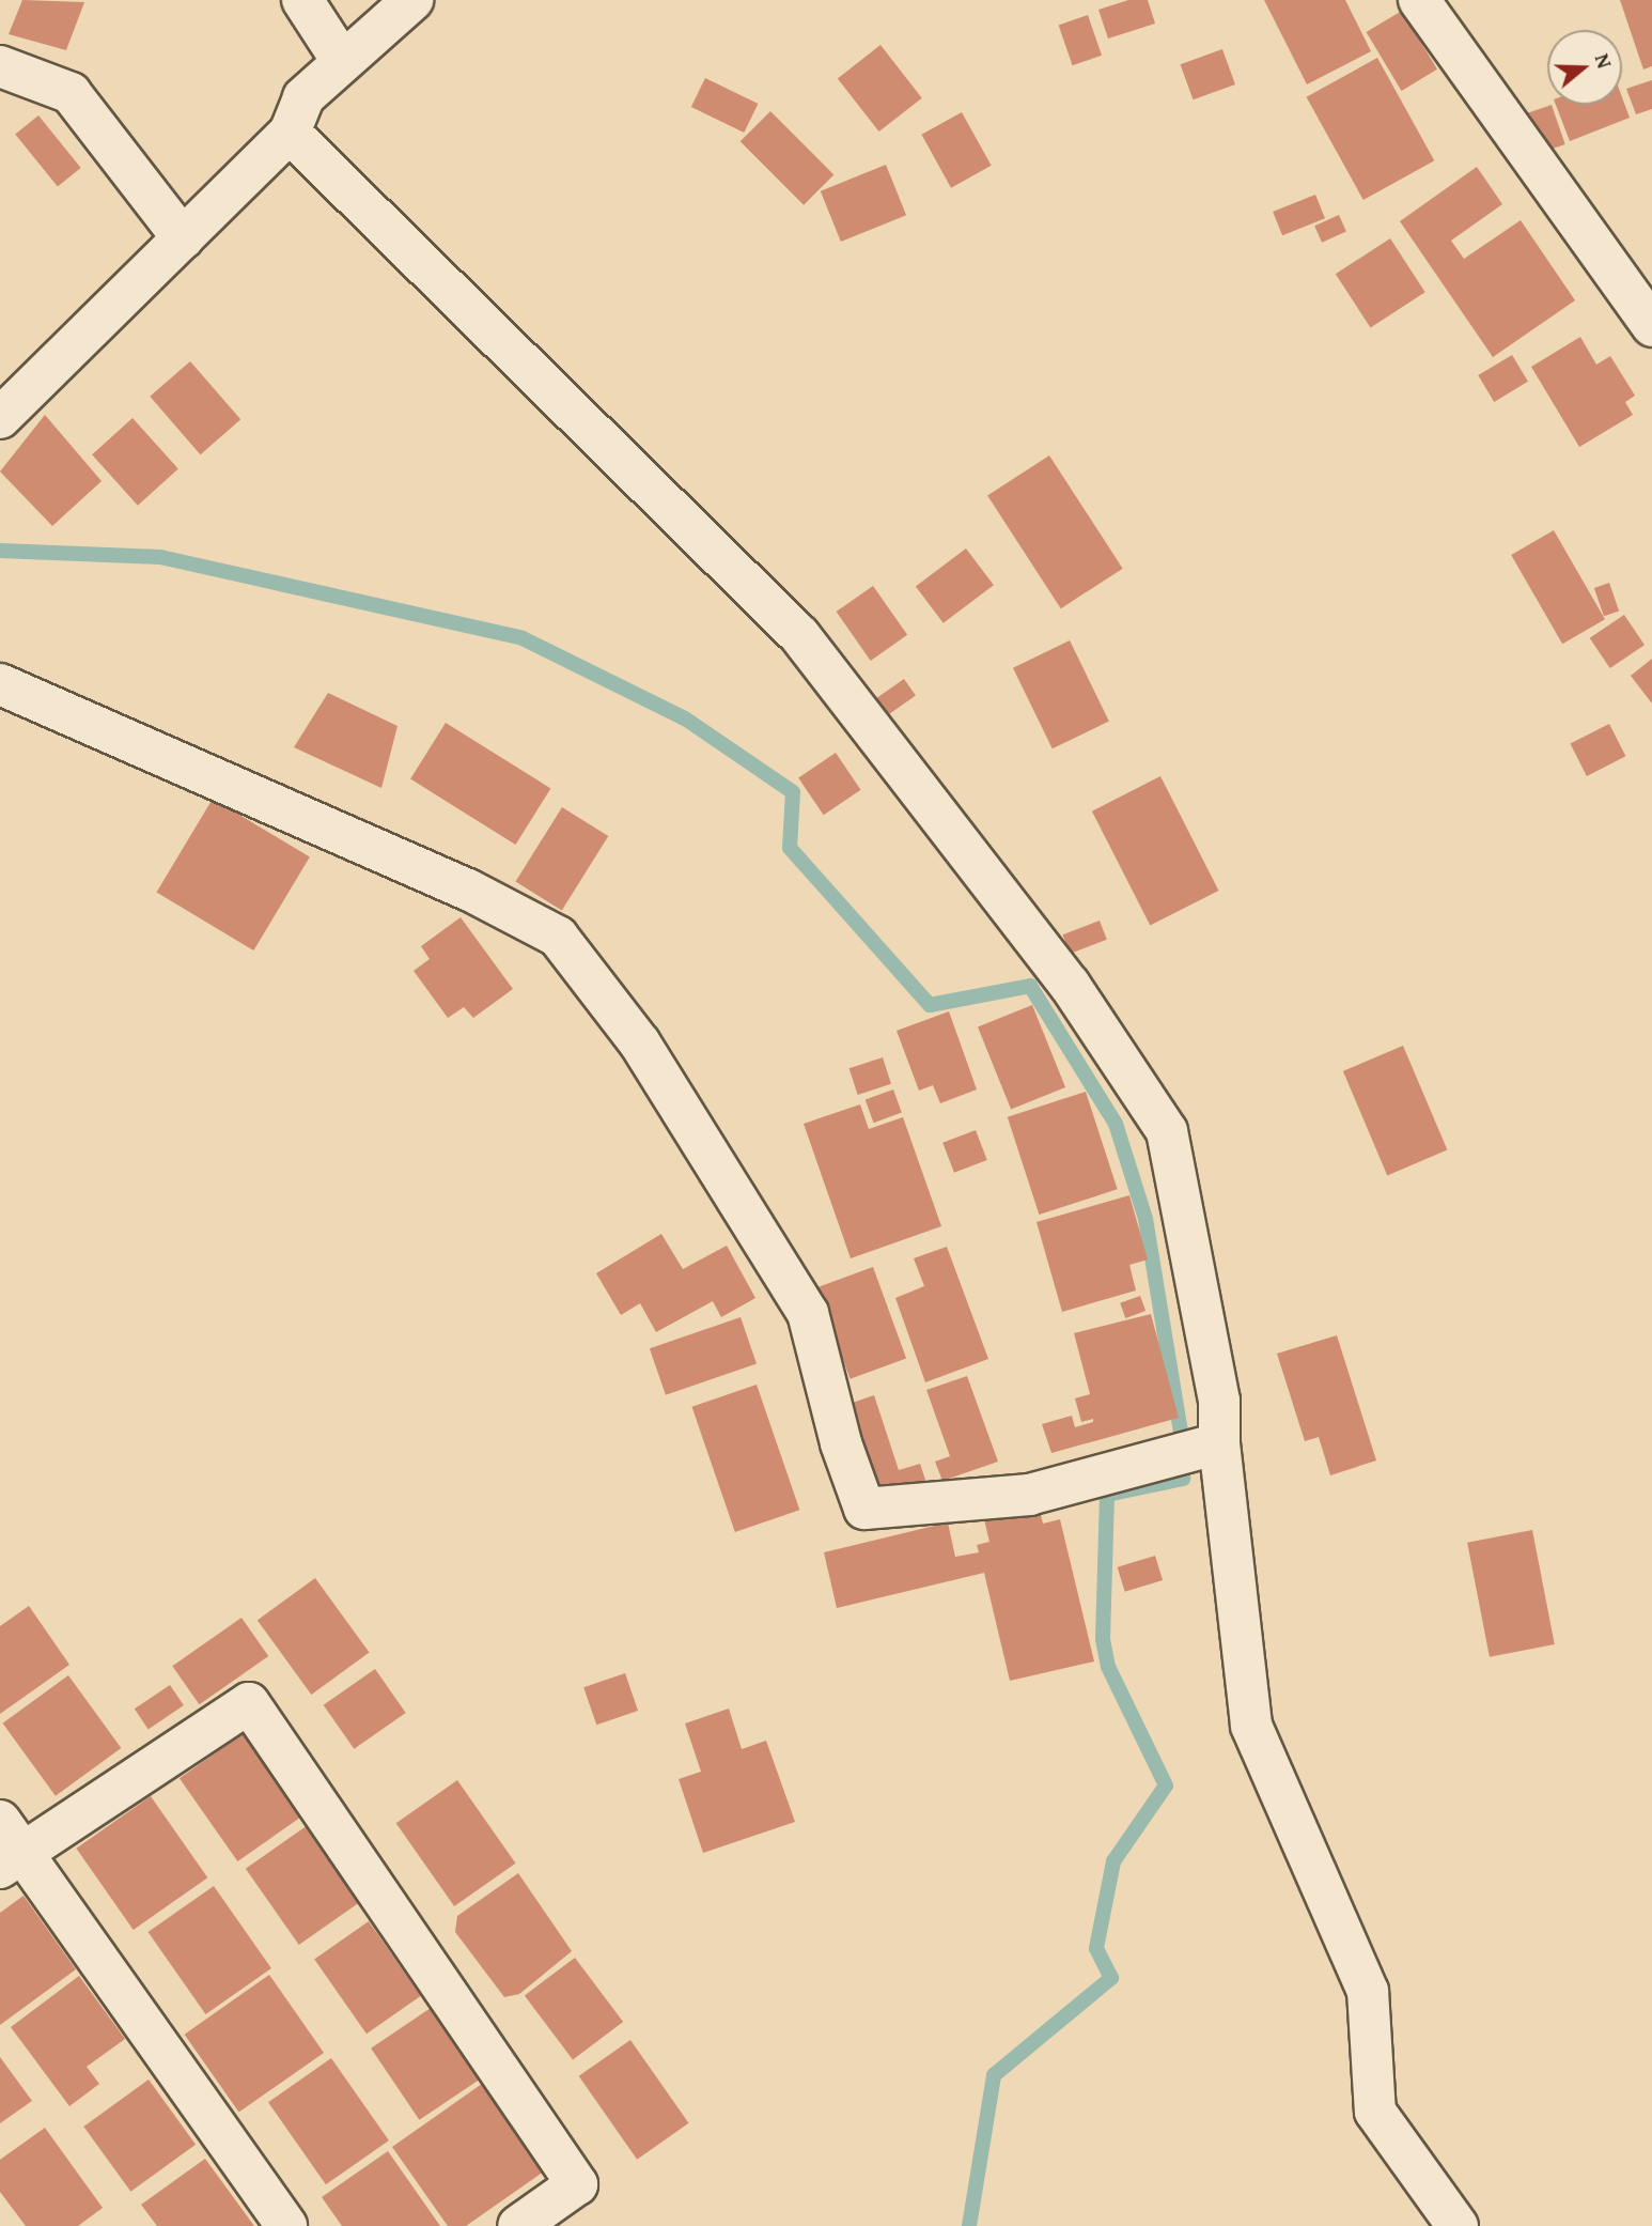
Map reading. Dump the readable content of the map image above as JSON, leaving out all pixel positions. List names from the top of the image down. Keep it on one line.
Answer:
{"north":"right"}
